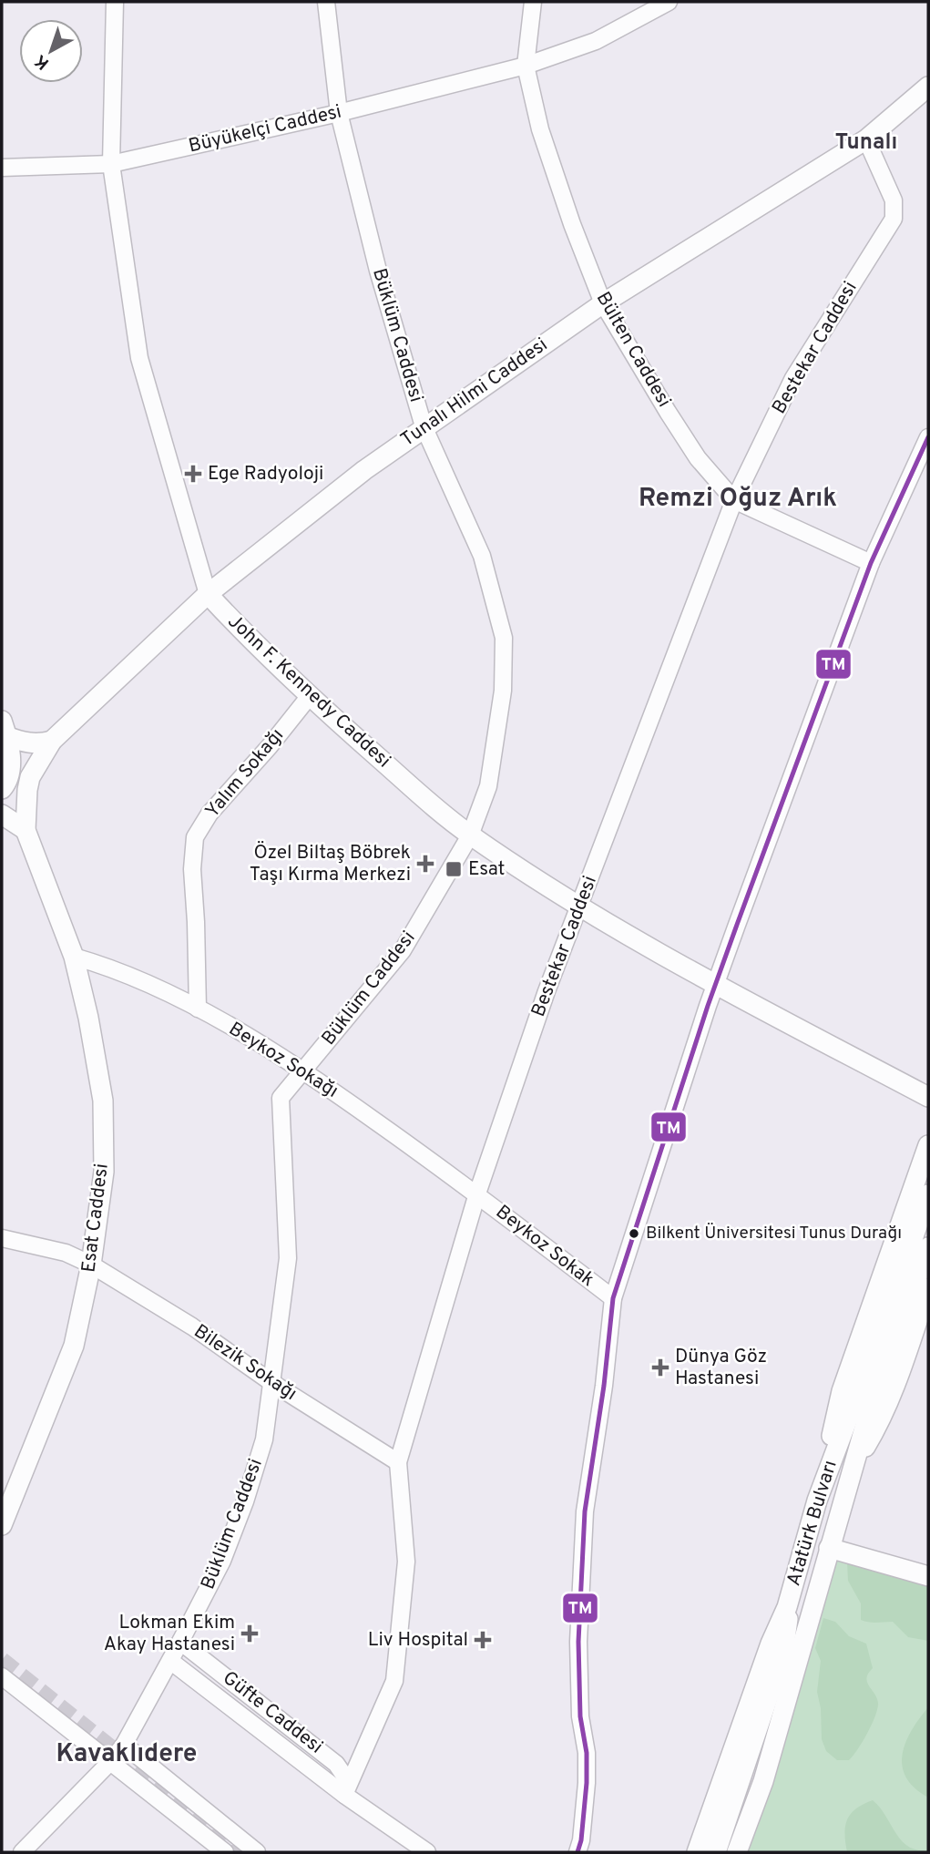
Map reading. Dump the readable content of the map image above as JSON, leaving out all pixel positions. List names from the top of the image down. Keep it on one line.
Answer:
{"streets":{"main road":["Tunalı Hilmi Caddesi","John F. Kennedy Caddesi","Esat Caddesi","Atatürk Bulvarı"],"street":["Büyükelçi Caddesi","Büklüm Caddesi","Bestekar Caddesi","Bülten Caddesi","Yalım Sokağı","Beykoz Sokağı","Beykoz Sokak","Bilezik Sokağı","Güfte Caddesi"]},"crossings":[["Büyükelçi Caddesi","Büklüm Caddesi"],["Büyükelçi Caddesi","Bülten Caddesi"],["Büyükelçi Caddesi","John F. Kennedy Caddesi"],["Büklüm Caddesi","Tunalı Hilmi Caddesi"],["Büklüm Caddesi","John F. Kennedy Caddesi"],["Büklüm Caddesi","Beykoz Sokağı"],["Büklüm Caddesi","Bilezik Sokağı"],["Büklüm Caddesi","Güfte Caddesi"],["Bestekar Caddesi","Bülten Caddesi"],["Bestekar Caddesi","Tunalı Hilmi Caddesi"],["Bestekar Caddesi","John F. Kennedy Caddesi"],["Bestekar Caddesi","Beykoz Sokağı"],["Bestekar Caddesi","Beykoz Sokak"],["Bestekar Caddesi","Bilezik Sokağı"],["Bestekar Caddesi","Güfte Caddesi"],["Bülten Caddesi","Tunalı Hilmi Caddesi"],["Tunalı Hilmi Caddesi","John F. Kennedy Caddesi"],["Tunalı Hilmi Caddesi","Esat Caddesi"],["John F. Kennedy Caddesi","Yalım Sokağı"],["Yalım Sokağı","Beykoz Sokağı"],["Beykoz Sokağı","Esat Caddesi"],["Beykoz Sokağı","Beykoz Sokak"],["Esat Caddesi","Bilezik Sokağı"]],"districts":["Tunalı","Remzi Oğuz Arık","Kavaklıdere"],"places":{"health":["Ege Radyoloji","Özel Biltaş Böbrek Taşı Kırma Merkezi","Dünya Göz Hastanesi","Lokman Ekim Akay Hastanesi","Liv Hospital"],"transit":["Esat"],"other":["Bilkent Üniversitesi Tunus Durağı"]},"lines":["transit line TM"],"north":"bottom left"}
